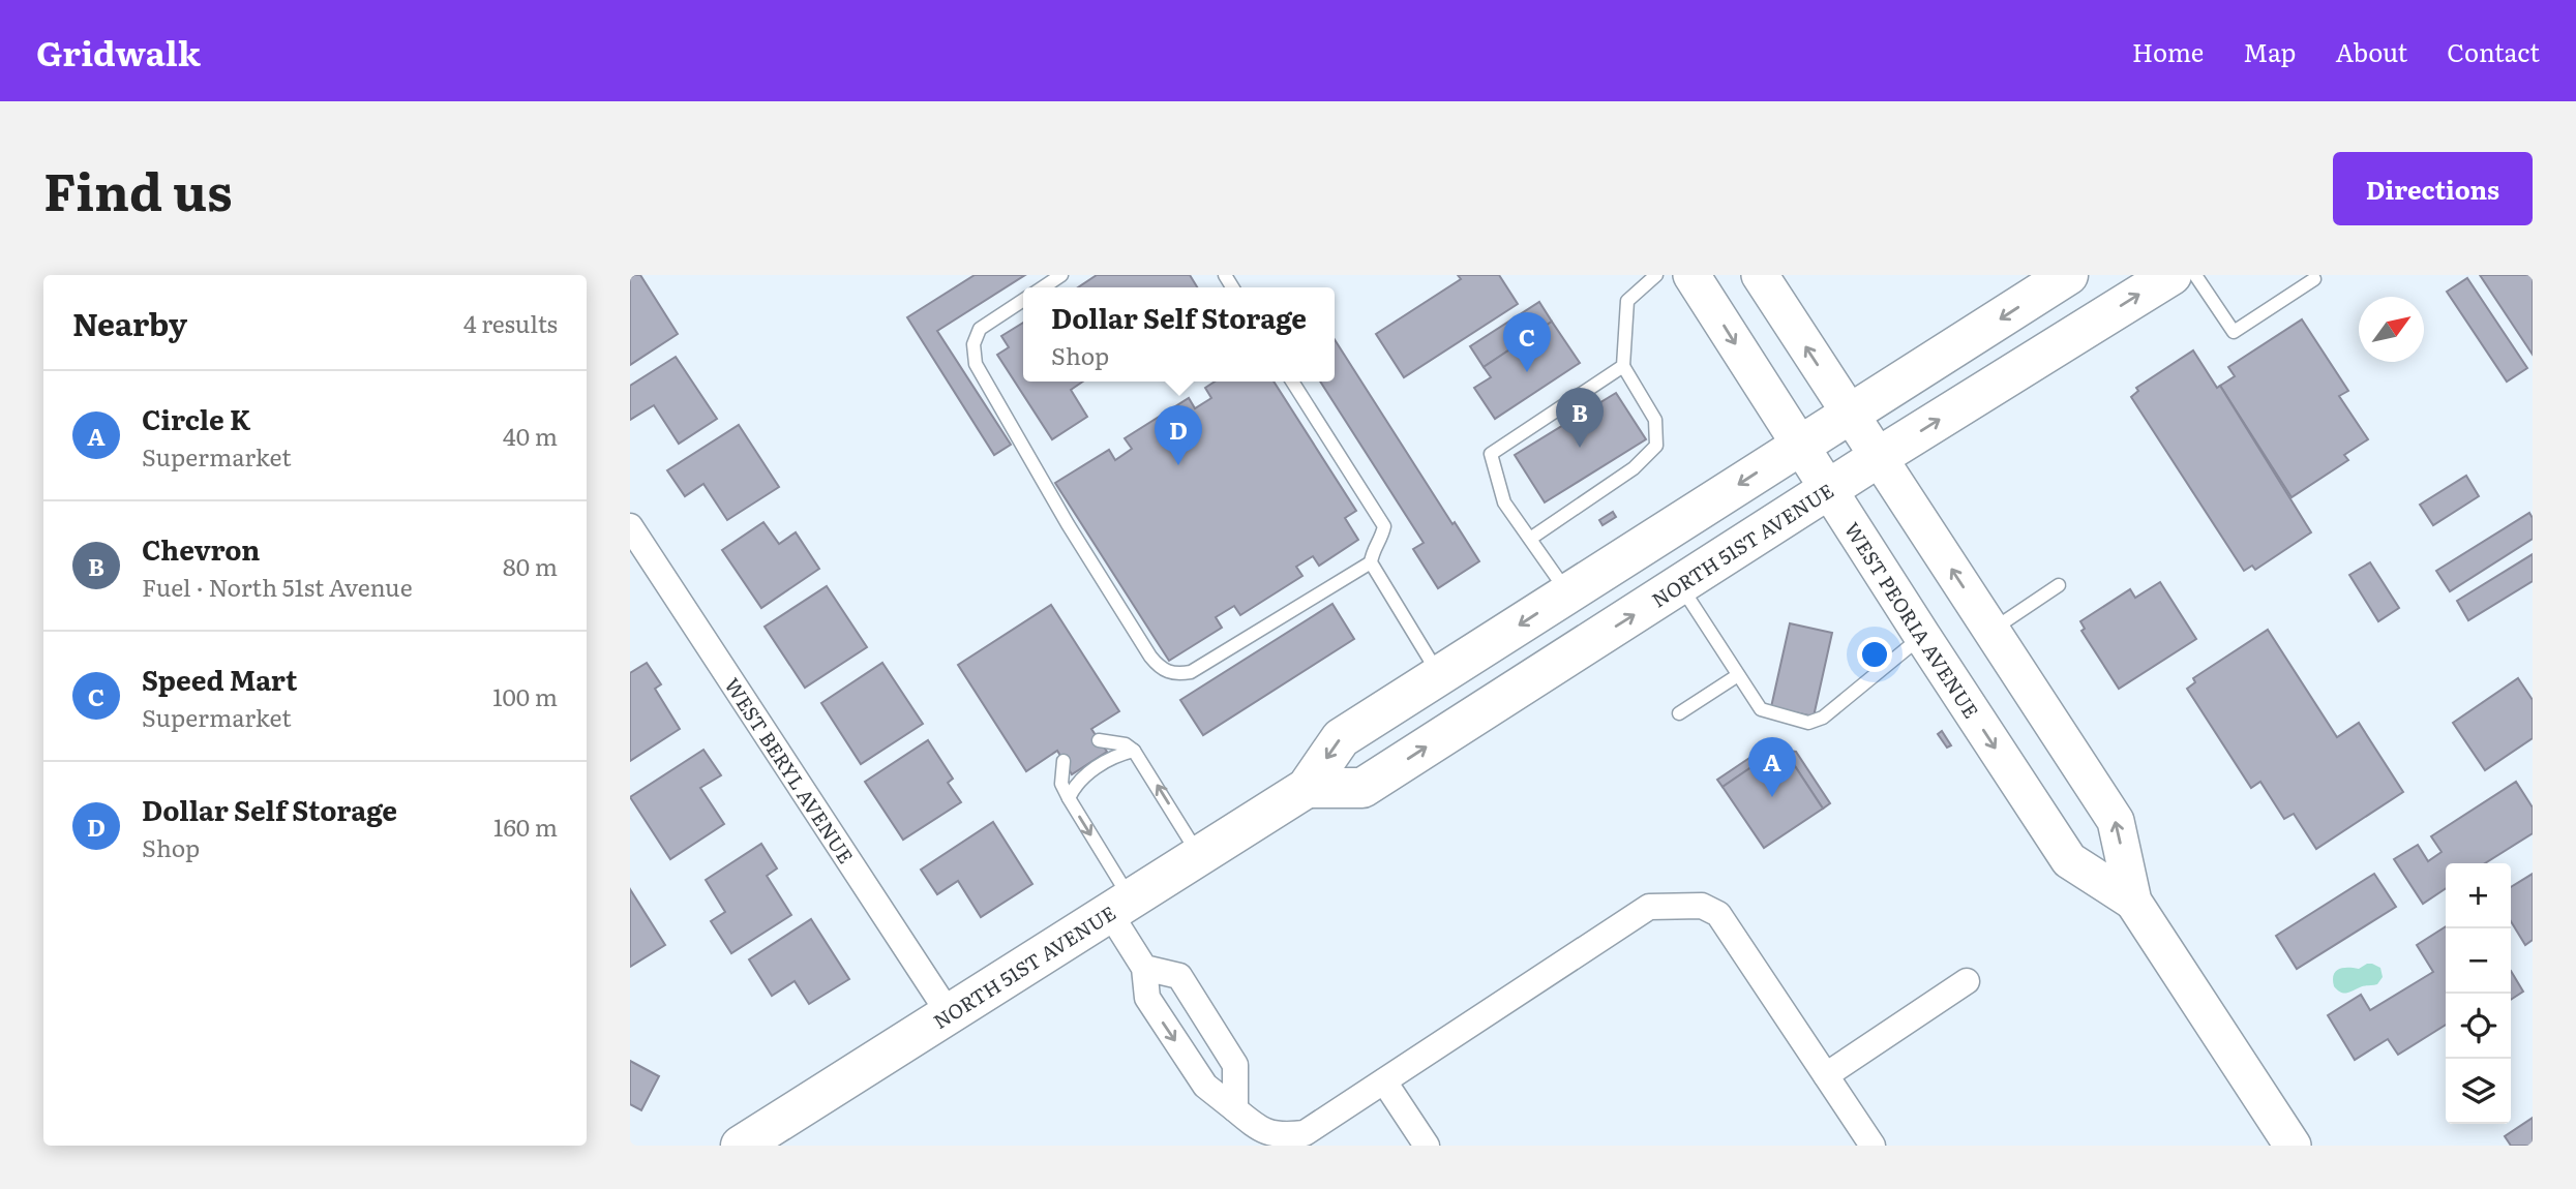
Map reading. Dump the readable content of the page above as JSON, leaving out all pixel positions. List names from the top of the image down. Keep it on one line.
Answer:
{"streets":{"main road":["NORTH 51ST AVENUE","WEST PEORIA AVENUE"],"street":["WEST BERYL AVENUE"]},"crossings":[["NORTH 51ST AVENUE","WEST PEORIA AVENUE"],["NORTH 51ST AVENUE","WEST BERYL AVENUE"]],"north":"top right","page":{"header":"Gridwalk","nav":["Home","Map","About","Contact"],"title":"Find us","buttons":"Directions","heading":["Nearby","4 results"],"popup":["Dollar Self Storage","Shop"],"pins":["C","B","D","A"],"list":[{"mark":"A","name":"Circle K","note":"Supermarket","value":"40 m"},{"mark":"B","name":"Chevron","note":"Fuel · North 51st Avenue","value":"80 m"},{"mark":"C","name":"Speed Mart","note":"Supermarket","value":"100 m"},{"mark":"D","name":"Dollar Self Storage","note":"Shop","value":"160 m"}],"map_buttons":["+","−"]}}
